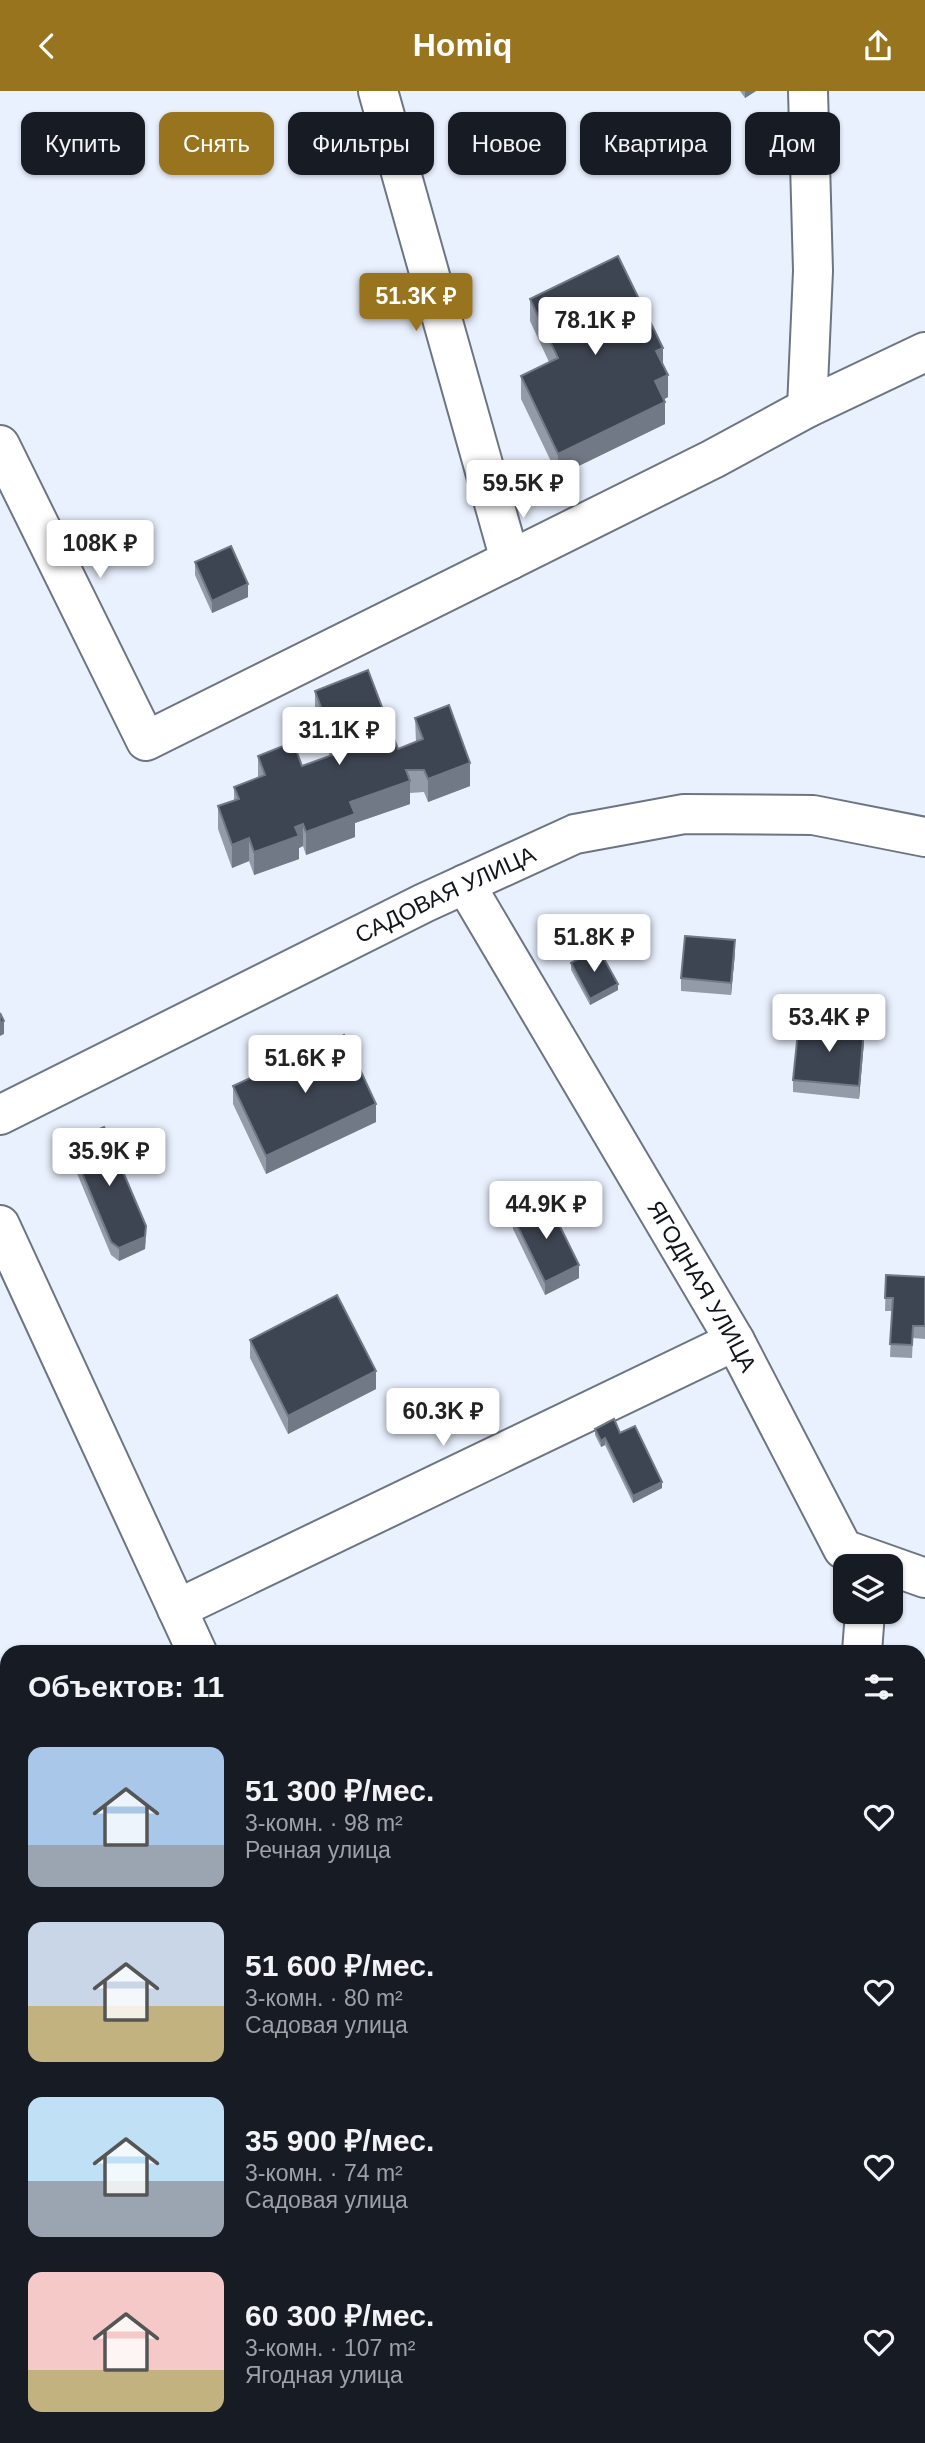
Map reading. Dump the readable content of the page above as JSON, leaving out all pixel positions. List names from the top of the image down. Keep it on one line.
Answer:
{"streets":{"street":["САДОВАЯ УЛИЦА","ЯГОДНАЯ УЛИЦА"]},"crossings":[["САДОВАЯ УЛИЦА","ЯГОДНАЯ УЛИЦА"]],"page":{"header":"Homiq","chip":["Купить","Снять","Фильтры","Новое","Квартира","Дом"],"price":["51.3K ₽","78.1K ₽","59.5K ₽","108K ₽","31.1K ₽","51.8K ₽","53.4K ₽","51.6K ₽","35.9K ₽","44.9K ₽","60.3K ₽"],"heading":"Объектов: 11","list":[{"name":"51 300 ₽/мес.","note":"3-комн. · 98 m² · Речная улица"},{"name":"51 600 ₽/мес.","note":"3-комн. · 80 m² · Садовая улица"},{"name":"35 900 ₽/мес.","note":"3-комн. · 74 m² · Садовая улица"},{"name":"60 300 ₽/мес.","note":"3-комн. · 107 m² · Ягодная улица"}]}}
